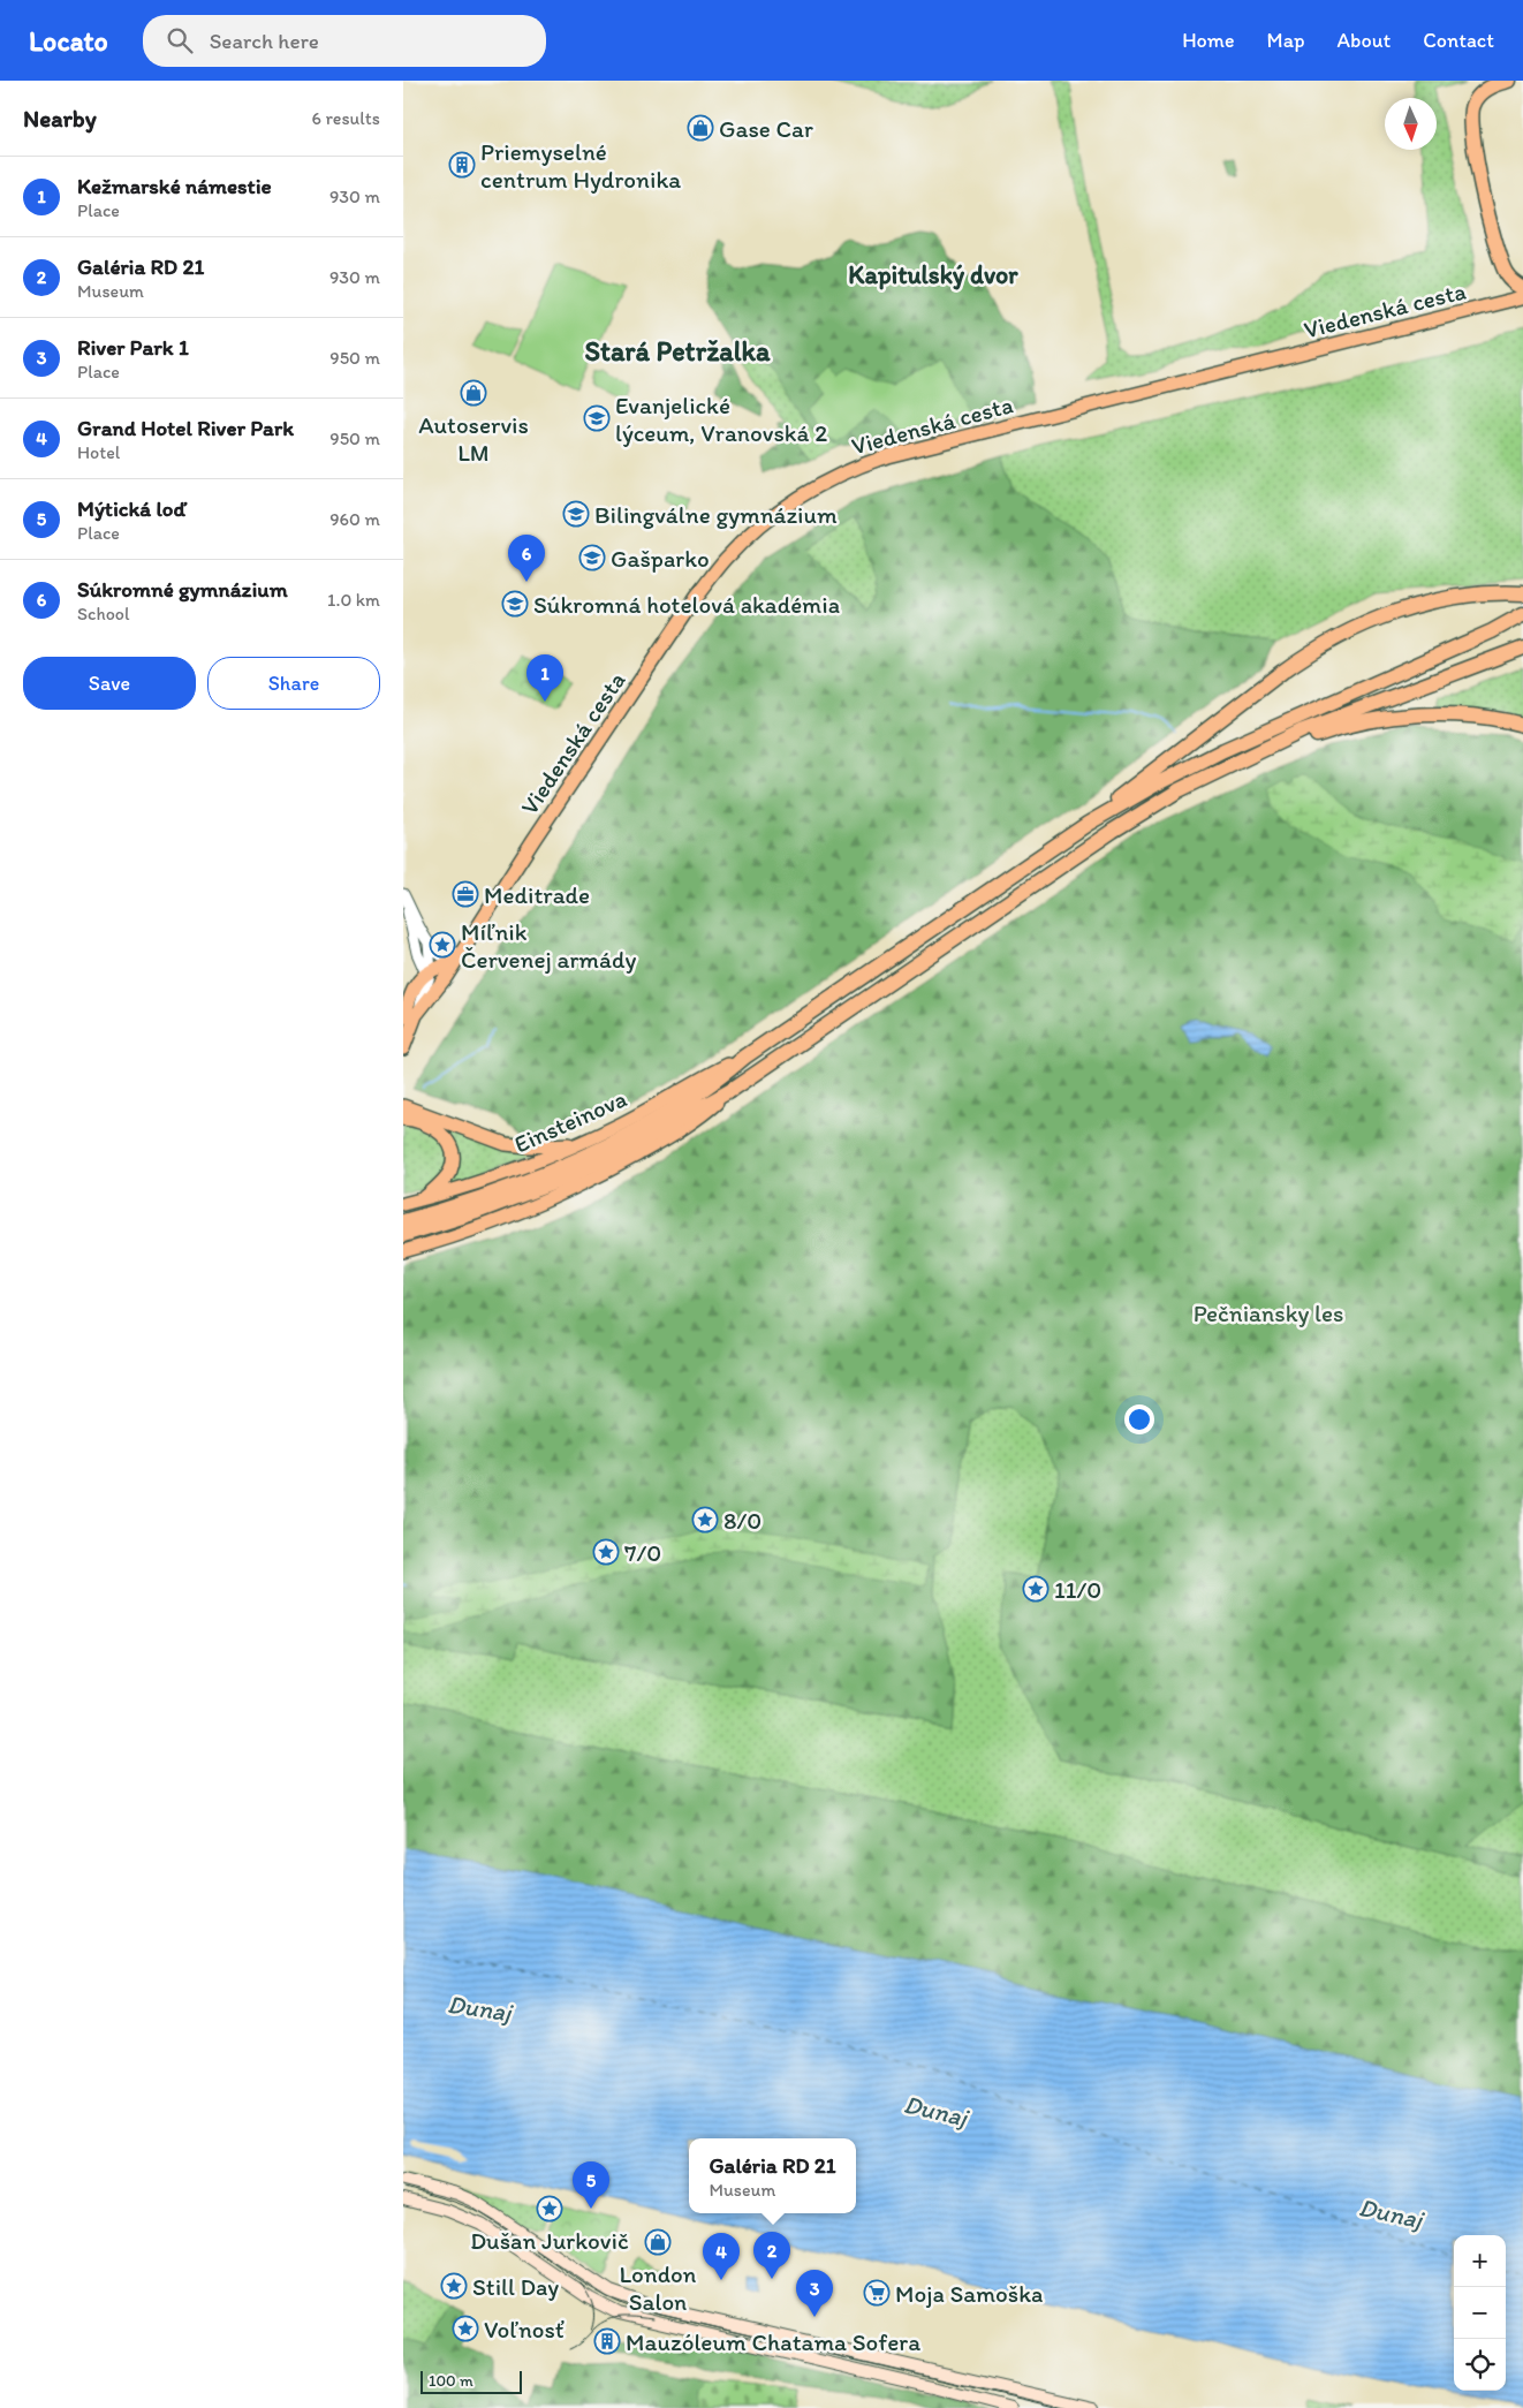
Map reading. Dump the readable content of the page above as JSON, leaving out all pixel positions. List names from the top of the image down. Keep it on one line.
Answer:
{"streets":{"main road":["Viedenská cesta","Einsteinova"]},"districts":["Kapitulský dvor","Stará Petržalka"],"water":["Dunaj"],"parks":["Pečniansky les"],"places":{"shop":["Gase Car","Autoservis LM","London Salon"],"building":["Priemyselné centrum Hydronika","Mauzóleum Chatama Sofera"],"school or university":["Evanjelické lýceum, Vranovská 2","Bilingválne gymnázium","Gašparko","Súkromná hotelová akadémia"],"office":["Meditrade"],"place":["Míľnik Červenej armády","8/0","7/0","11/0","Dušan Jurkovič","Still Day","Voľnosť"],"supermarket":["Moja Samoška"]},"scale_bar":"100 m","north":"bottom","page":{"header":"Locato","search":"Search here","nav":["Home","Map","About","Contact"],"heading":["Nearby","6 results"],"list":[{"mark":"1","name":"Kežmarské námestie","note":"Place","value":"930 m"},{"mark":"2","name":"Galéria RD 21","note":"Museum","value":"930 m"},{"mark":"3","name":"River Park 1","note":"Place","value":"950 m"},{"mark":"4","name":"Grand Hotel River Park","note":"Hotel","value":"950 m"},{"mark":"5","name":"Mýtická loď","note":"Place","value":"960 m"},{"mark":"6","name":"Súkromné gymnázium","note":"School","value":"1.0 km"}],"pins":["6","1","5","2","4","3"],"buttons":["Save","Share"],"popup":["Galéria RD 21","Museum"],"map_buttons":["+","−"],"scale":"100 m"}}
